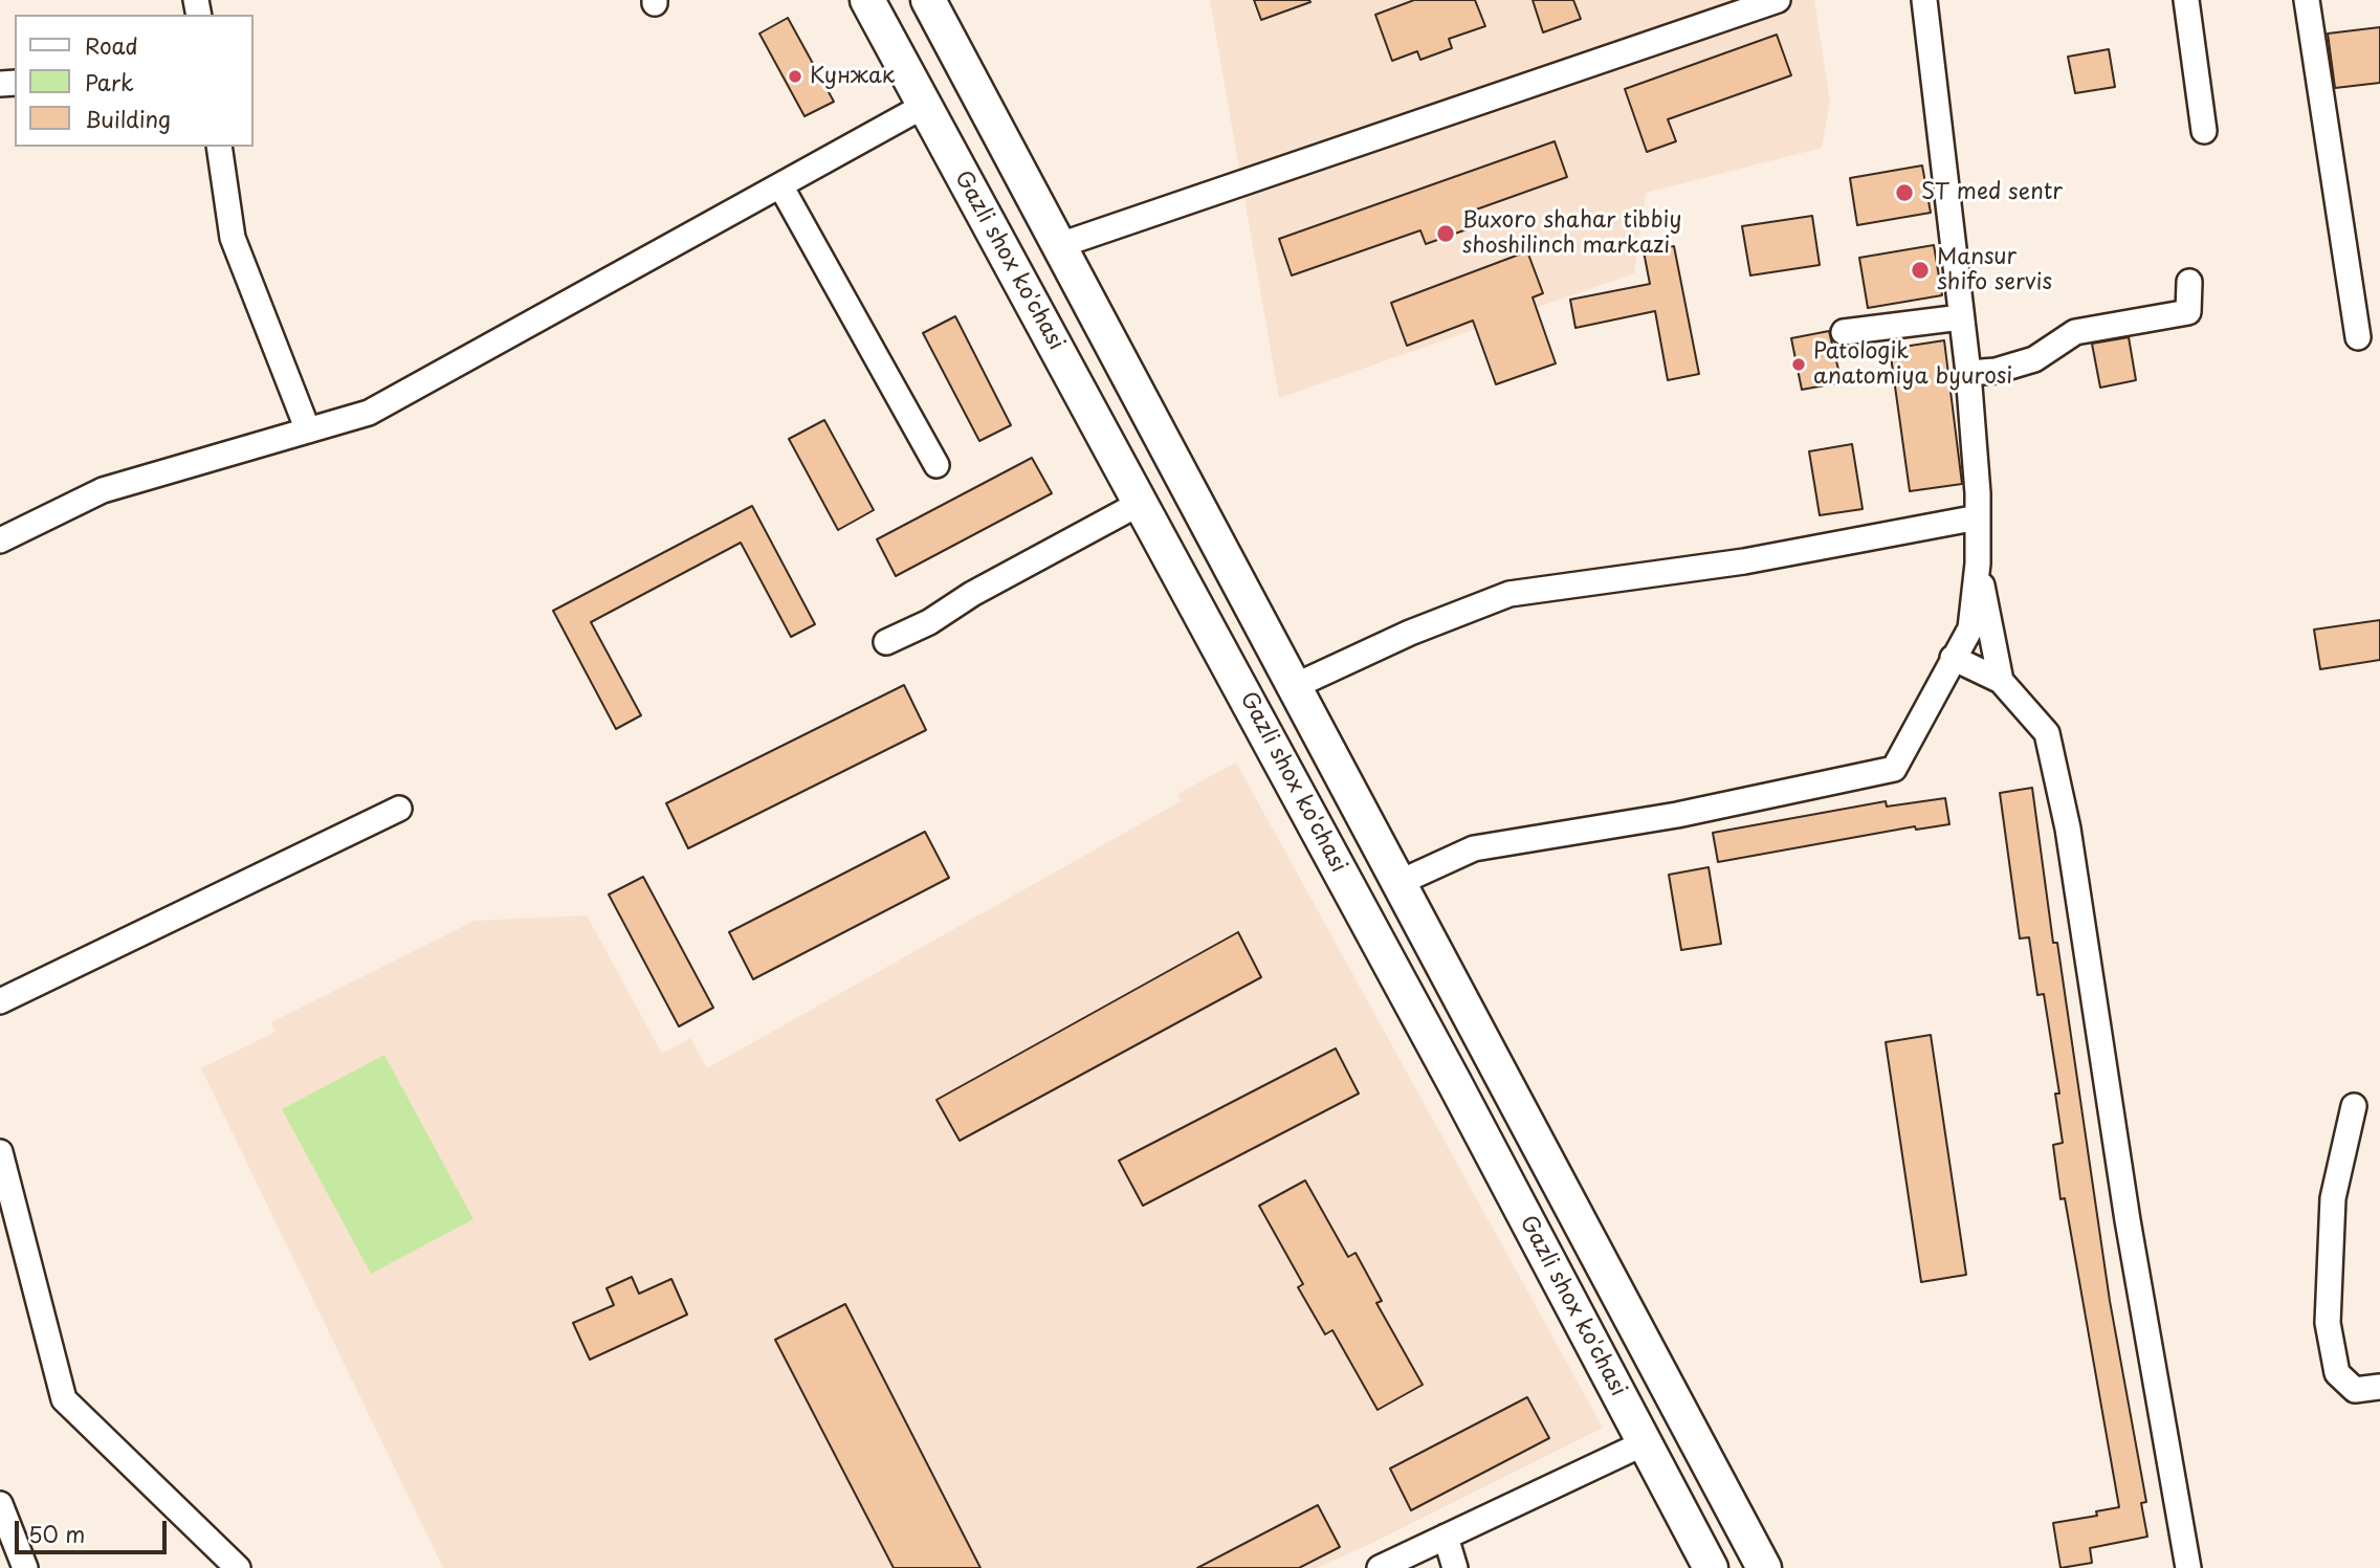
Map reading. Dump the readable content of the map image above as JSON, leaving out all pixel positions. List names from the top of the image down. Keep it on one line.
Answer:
{"streets":{"highway":["Gazli shox ko'chasi"]},"places":["Кунжак","ST med sentr","Buxoro shahar tibbiy shoshilinch markazi","Mansur shifo servis","Patologik anatomiya byurosi"],"legend":["Road","Park","Building"],"scale_bar":"50 m"}
